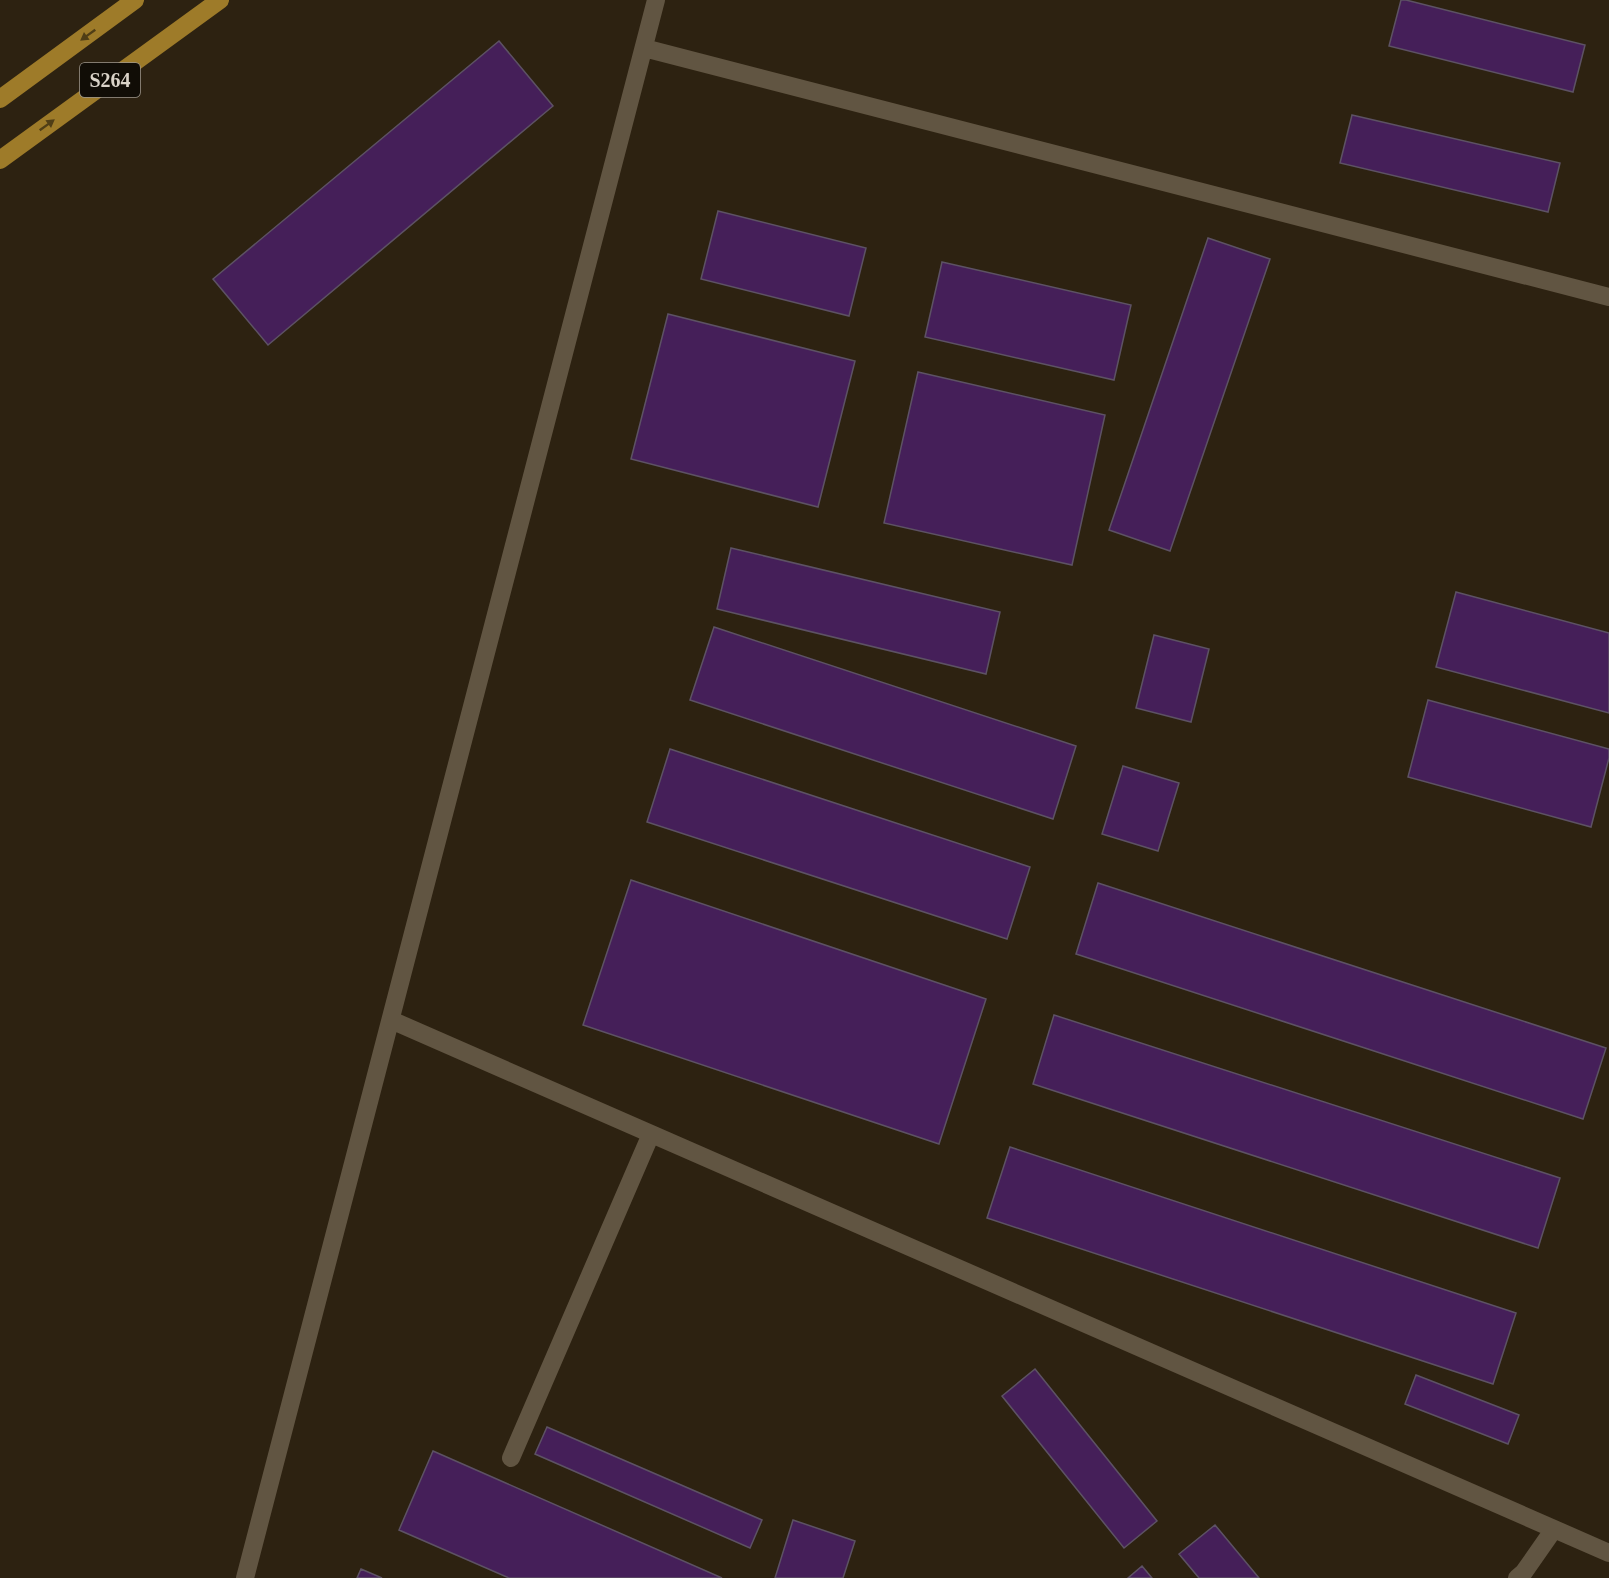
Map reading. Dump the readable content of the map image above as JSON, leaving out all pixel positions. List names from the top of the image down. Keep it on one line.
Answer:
{"streets":{"main road":["S264"]}}
